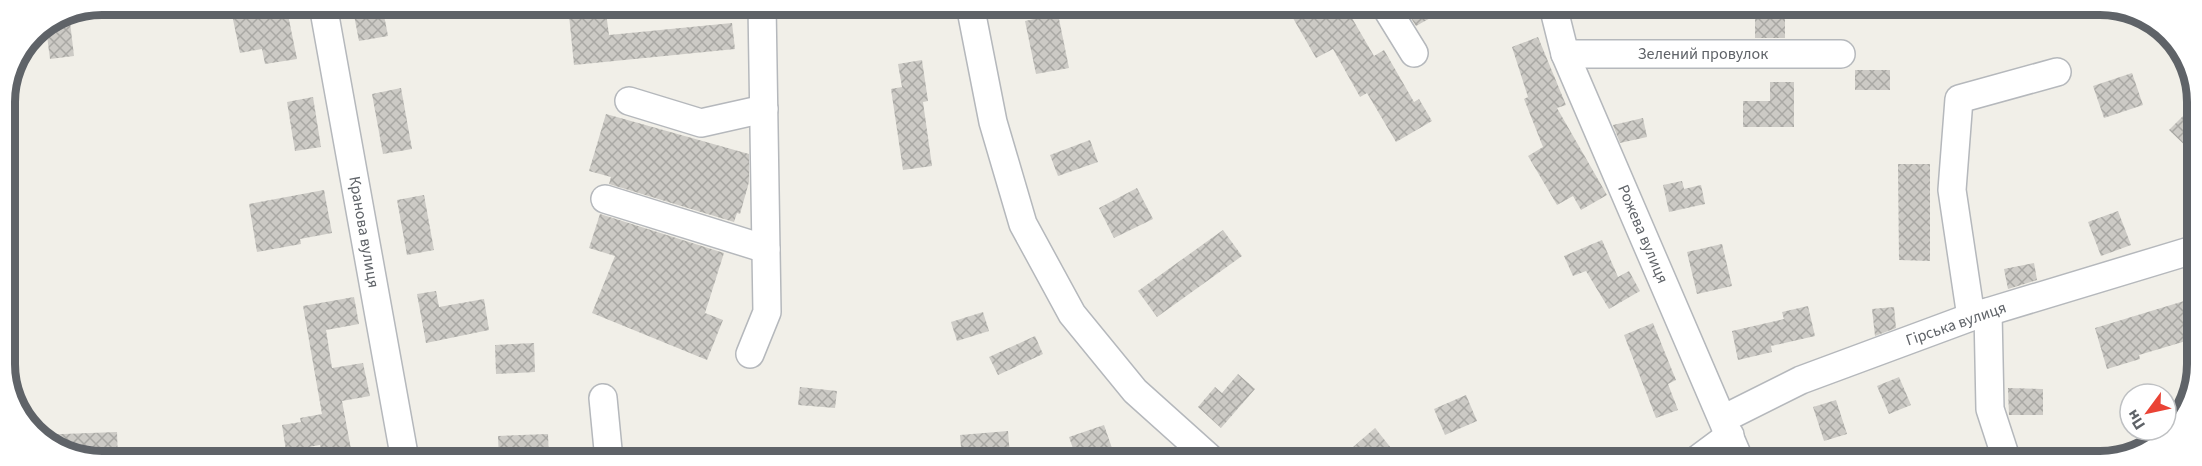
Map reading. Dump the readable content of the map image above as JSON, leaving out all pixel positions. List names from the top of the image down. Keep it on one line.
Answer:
{"streets":{"street":["Зелений провулок","Кранова вулиця","Рожева вулиця","Гірська вулиця"]},"crossings":[["Зелений провулок","Рожева вулиця"],["Рожева вулиця","Гірська вулиця"]],"north":"bottom left"}
